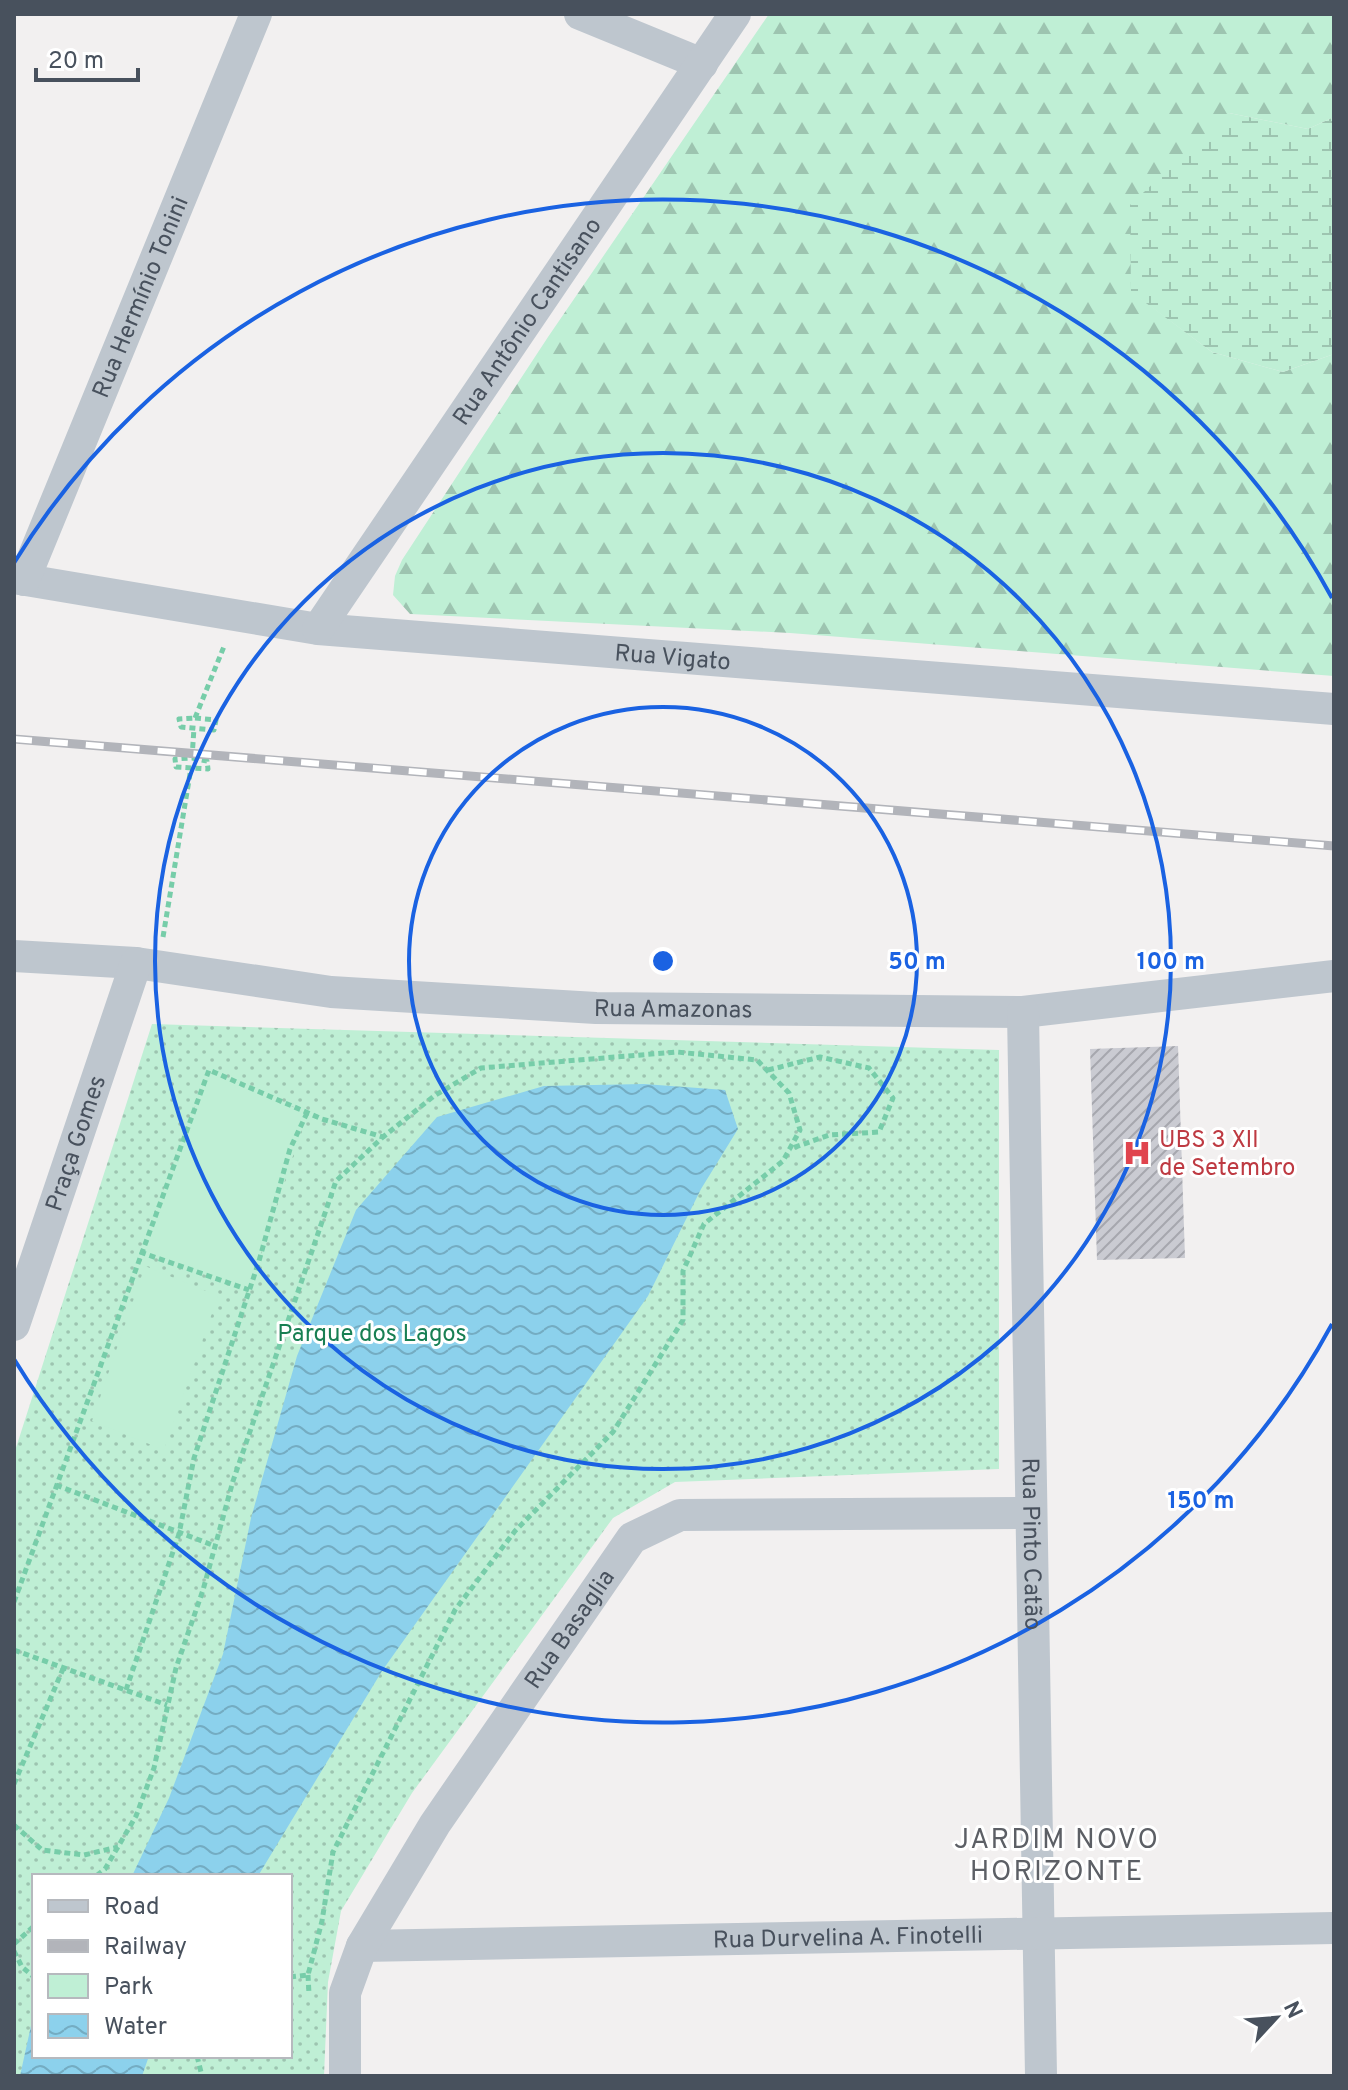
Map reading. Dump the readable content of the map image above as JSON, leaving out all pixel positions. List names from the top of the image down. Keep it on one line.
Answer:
{"streets":{"street":["Rua Hermínio Tonini","Rua Antônio Cantisano","Rua Vigato","Rua Amazonas","Praça Gomes","Rua Pinto Catão","Rua Basaglia","Rua Durvelina A. Finotelli"]},"crossings":[["Rua Hermínio Tonini","Rua Vigato"],["Rua Antônio Cantisano","Rua Vigato"],["Rua Amazonas","Praça Gomes"],["Rua Amazonas","Rua Pinto Catão"],["Rua Pinto Catão","Rua Basaglia"],["Rua Pinto Catão","Rua Durvelina A. Finotelli"],["Rua Basaglia","Rua Durvelina A. Finotelli"]],"districts":["JARDIM NOVO HORIZONTE"],"parks":["Parque dos Lagos"],"places":{"hospital":["UBS 3 XII de Setembro"]},"legend":["Road","Railway","Park","Water"],"scale_bar":"20 m","north":"top right","rings":["50 m","100 m","150 m"]}
